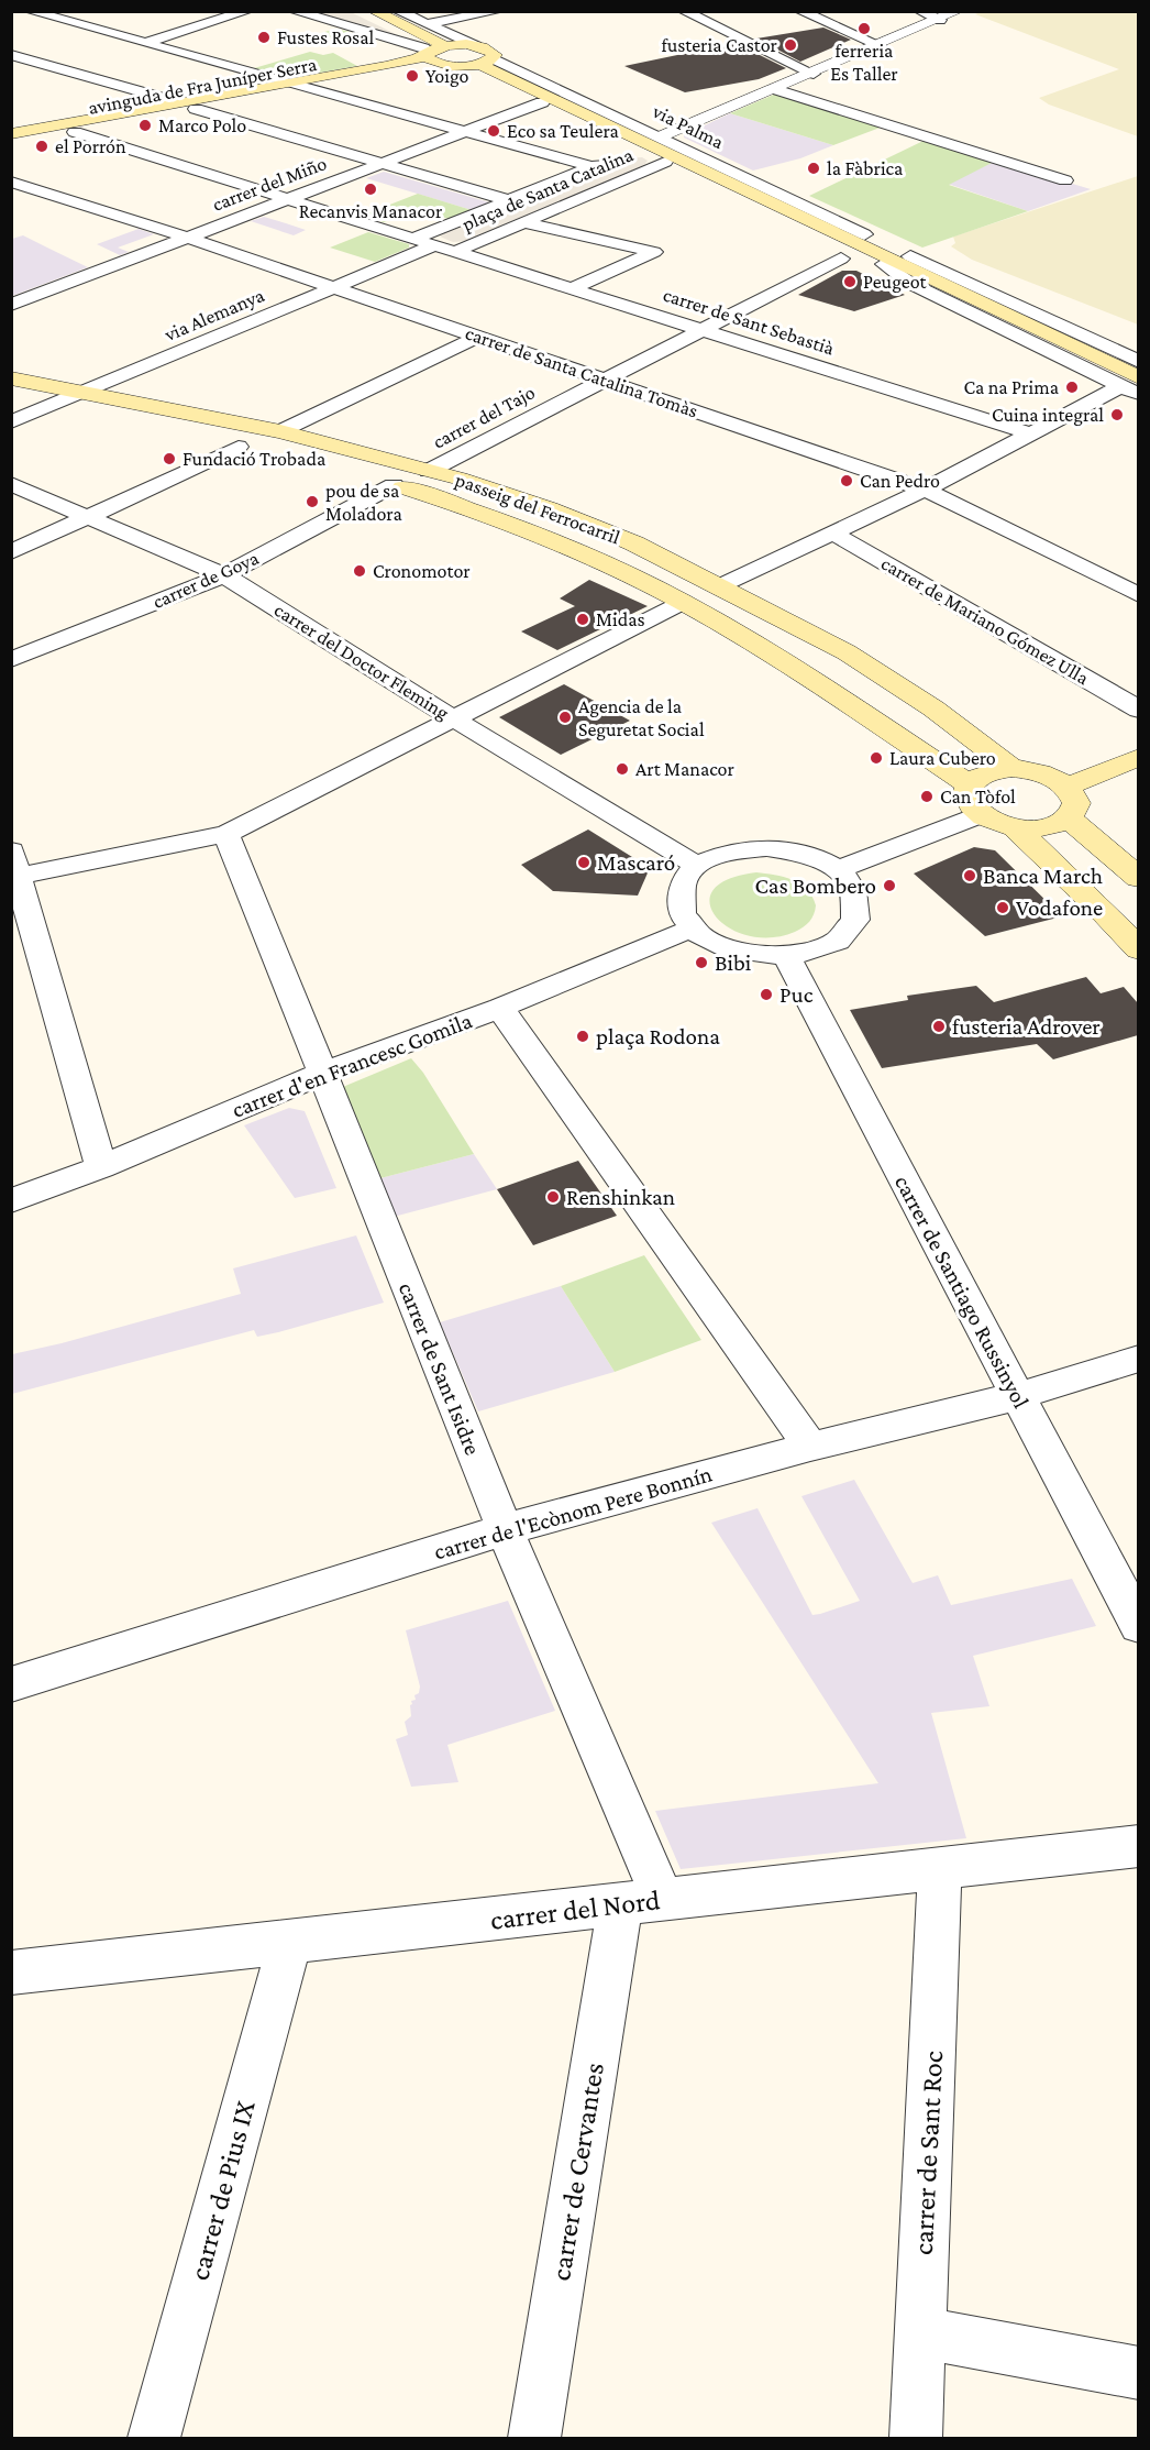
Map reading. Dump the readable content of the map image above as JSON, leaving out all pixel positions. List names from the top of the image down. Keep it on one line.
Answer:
{"streets":{"main road":["avinguda de Fra Juníper Serra","passeig del Ferrocarril"],"street":["via Palma","carrer del Miño","plaça de Santa Catalina","via Alemanya","carrer de Sant Sebastià","carrer de Santa Catalina Tomàs","carrer del Tajo","carrer de Goya","carrer de Mariano Gómez Ulla","carrer del Doctor Fleming","carrer d'en Francesc Gomila","carrer de Santiago Russinyol","carrer de Sant Isidre","carrer de l'Ecònom Pere Bonnín","carrer del Nord","carrer de Sant Roc","carrer de Cervantes","carrer de Pius IX"]},"crossings":[["via Palma","carrer del Miño"],["via Palma","plaça de Santa Catalina"],["via Palma","carrer del Tajo"],["carrer del Miño","carrer de Santa Catalina Tomàs"],["plaça de Santa Catalina","via Alemanya"],["plaça de Santa Catalina","carrer de Sant Sebastià"],["via Alemanya","carrer de Santa Catalina Tomàs"],["via Alemanya","passeig del Ferrocarril"],["carrer de Sant Sebastià","carrer del Tajo"],["carrer de Santa Catalina Tomàs","carrer del Tajo"],["carrer del Tajo","passeig del Ferrocarril"],["passeig del Ferrocarril","carrer de Goya"],["carrer de Goya","carrer del Doctor Fleming"],["carrer del Doctor Fleming","carrer d'en Francesc Gomila"],["carrer del Doctor Fleming","carrer de Santiago Russinyol"],["carrer d'en Francesc Gomila","carrer de Santiago Russinyol"],["carrer d'en Francesc Gomila","carrer de Sant Isidre"],["carrer de Santiago Russinyol","carrer de l'Ecònom Pere Bonnín"],["carrer de Sant Isidre","carrer de l'Ecònom Pere Bonnín"],["carrer de Sant Isidre","carrer del Nord"],["carrer de Sant Isidre","carrer de Cervantes"],["carrer del Nord","carrer de Sant Roc"],["carrer del Nord","carrer de Cervantes"],["carrer del Nord","carrer de Pius IX"]],"places":["ferreria Es Taller","Fustes Rosal","fusteria Castor","Yoigo","Marco Polo","Eco sa Teulera","el Porrón","la Fàbrica","Recanvis Manacor","Peugeot","Ca na Prima","Cuina integral","Fundació Trobada","Can Pedro","pou de sa Moladora","Cronomotor","Midas","Agencia de la Seguretat Social","Laura Cubero","Art Manacor","Can Tòfol","Mascaró","Banca March","Cas Bombero","Vodafone","Bibi","Puc","fusteria Adrover","plaça Rodona","Renshinkan"]}
